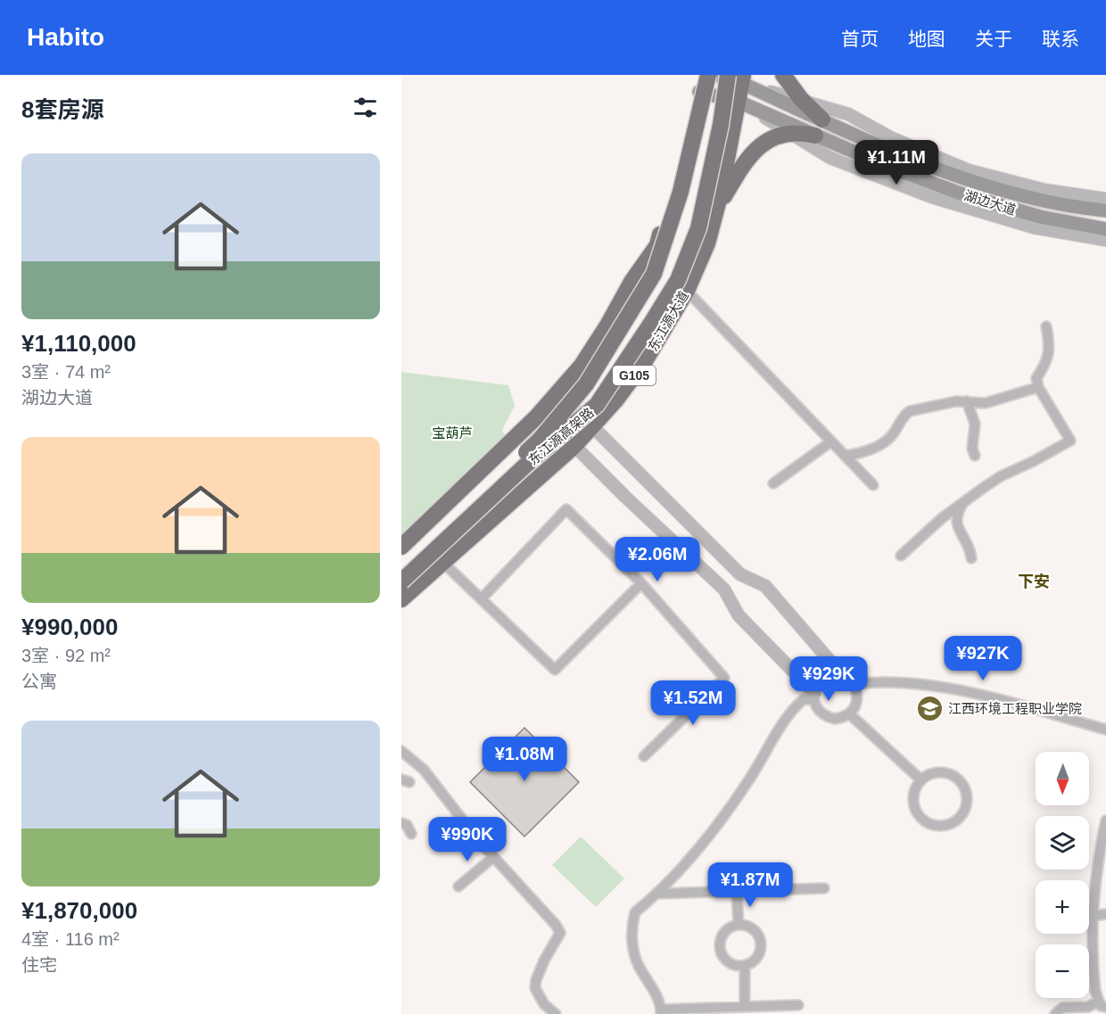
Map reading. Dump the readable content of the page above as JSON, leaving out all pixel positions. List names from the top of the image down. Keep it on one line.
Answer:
{"streets":{"highway":["东江源大道","G105","东江源高架路"],"main road":["湖边大道"]},"crossings":[["湖边大道","东江源大道"],["湖边大道","东江源高架路"],["东江源大道","东江源高架路"]],"districts":["下安"],"parks":["宝葫芦"],"places":{"school or university":["江西环境工程职业学院"]},"north":"bottom","page":{"header":"Habito","nav":["首页","地图","关于","联系"],"heading":"8套房源","list":[{"name":"¥1,110,000","note":"3室 · 74 m² · 湖边大道"},{"name":"¥990,000","note":"3室 · 92 m² · 公寓"},{"name":"¥1,870,000","note":"4室 · 116 m² · 住宅"}],"price":["¥1.11M","¥2.06M","¥927K","¥929K","¥1.52M","¥1.08M","¥990K","¥1.87M"],"map_buttons":["+","−"]}}
